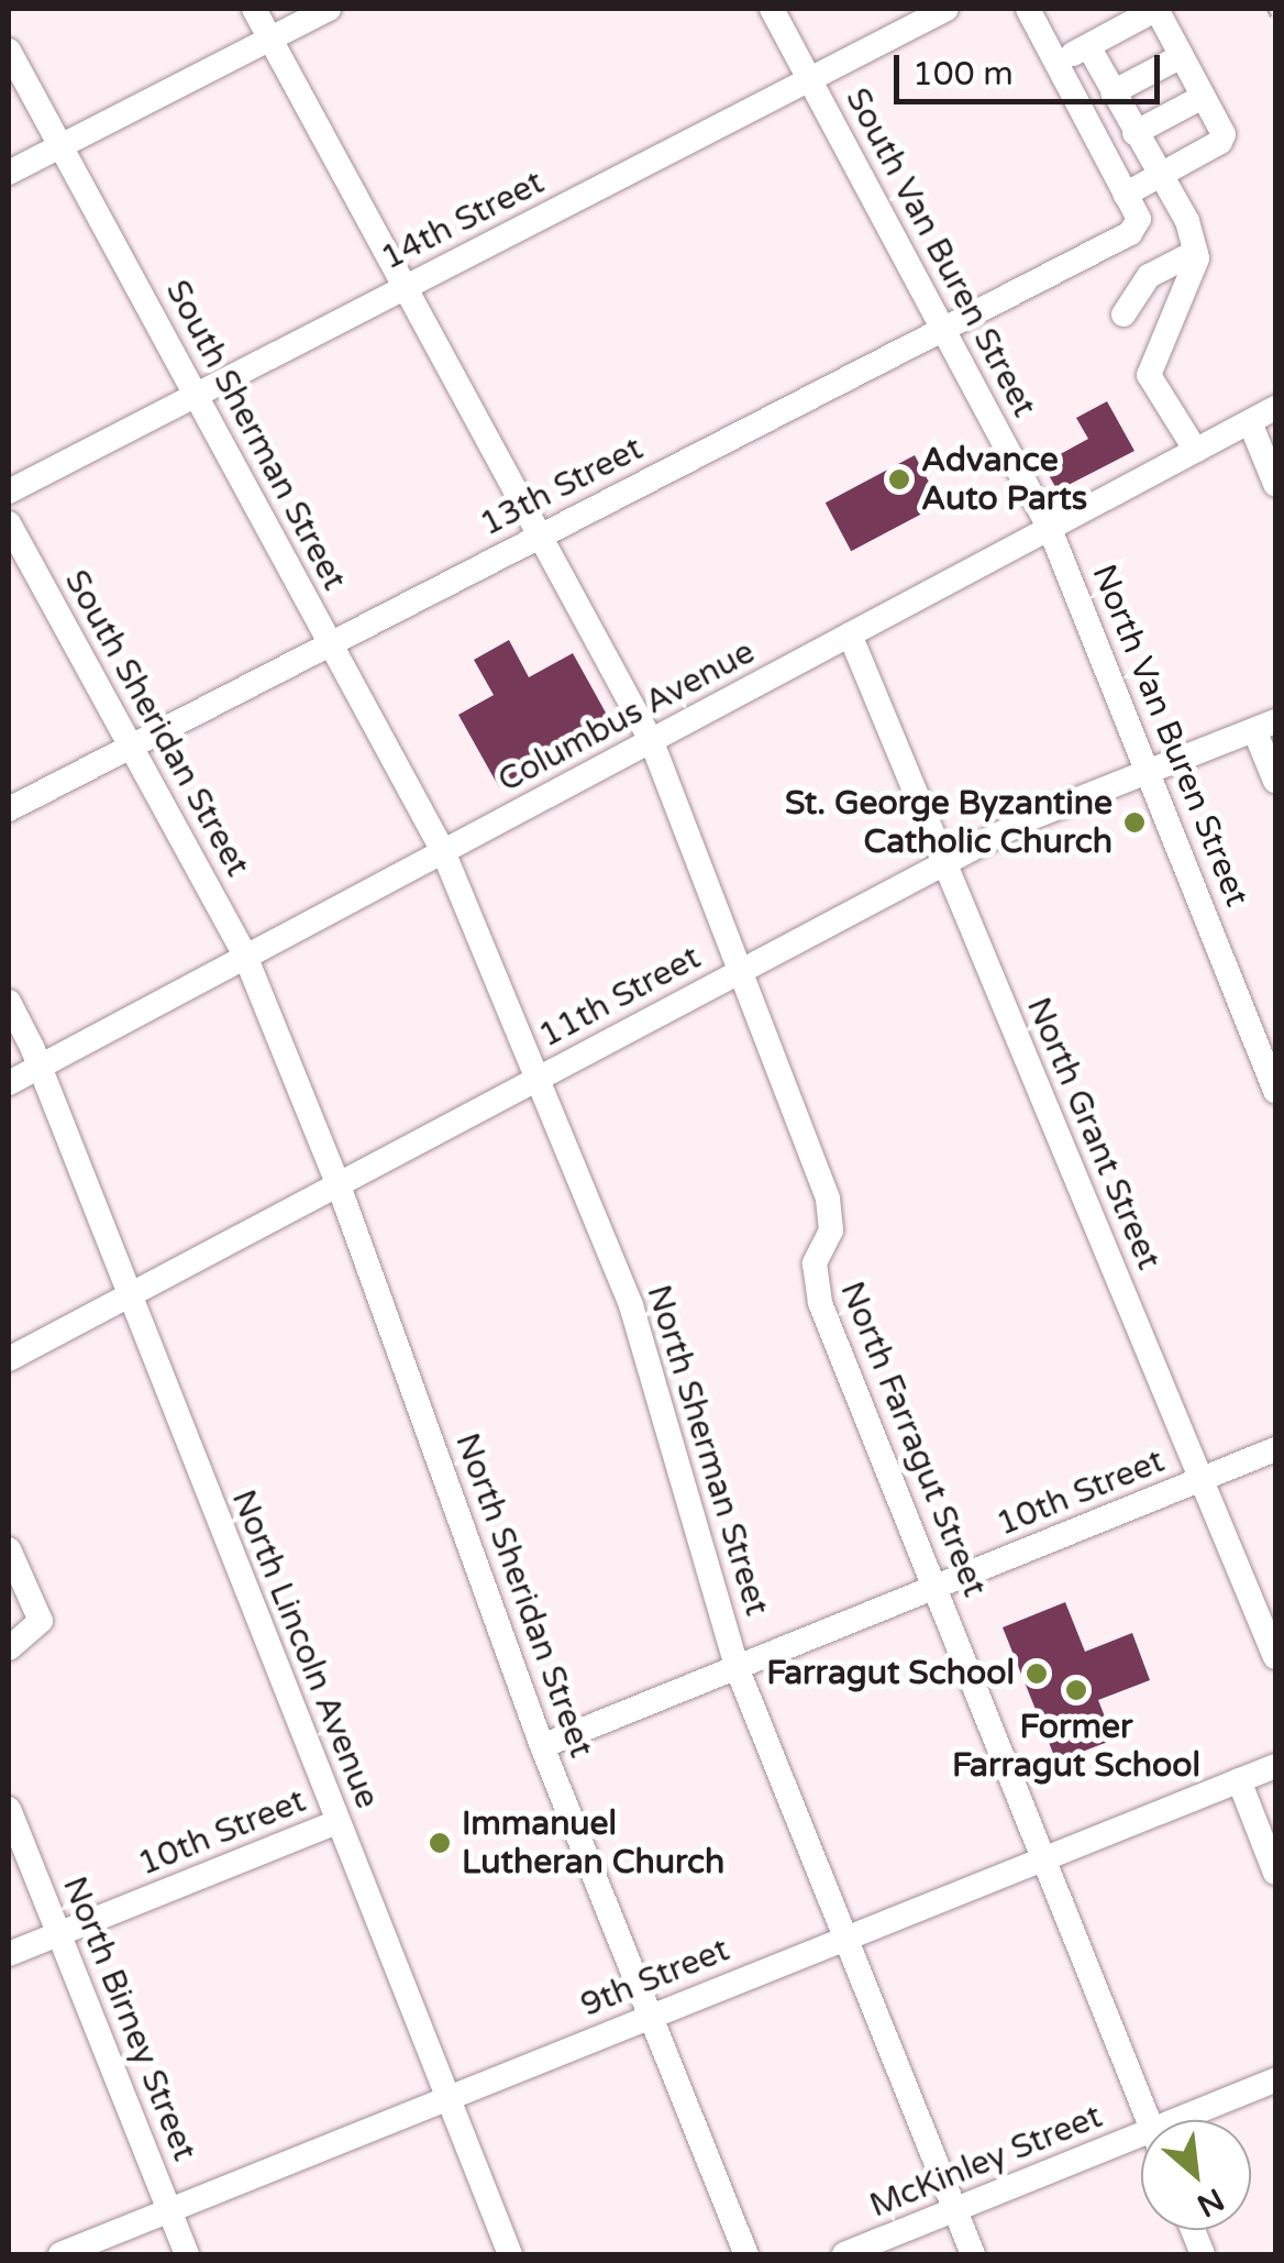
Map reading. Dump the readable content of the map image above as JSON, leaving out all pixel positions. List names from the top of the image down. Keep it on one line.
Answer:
{"streets":{"street":["14th Street","South Van Buren Street","South Sherman Street","13th Street","Columbus Avenue","South Sheridan Street","North Van Buren Street","11th Street","North Grant Street","North Farragut Street","North Sherman Street","10th Street","North Sheridan Street","North Lincoln Avenue","9th Street","North Birney Street","McKinley Street"]},"crossings":[["14th Street","South Van Buren Street"],["14th Street","South Sherman Street"],["14th Street","North Farragut Street"],["South Van Buren Street","13th Street"],["South Van Buren Street","Columbus Avenue"],["South Van Buren Street","North Van Buren Street"],["South Sherman Street","13th Street"],["South Sherman Street","Columbus Avenue"],["South Sherman Street","North Sherman Street"],["13th Street","South Sheridan Street"],["13th Street","North Farragut Street"],["Columbus Avenue","South Sheridan Street"],["Columbus Avenue","North Van Buren Street"],["Columbus Avenue","North Grant Street"],["Columbus Avenue","North Farragut Street"],["Columbus Avenue","North Sherman Street"],["Columbus Avenue","North Sheridan Street"],["Columbus Avenue","North Lincoln Avenue"],["South Sheridan Street","North Sheridan Street"],["North Van Buren Street","11th Street"],["11th Street","North Grant Street"],["11th Street","North Farragut Street"],["11th Street","North Sherman Street"],["11th Street","North Sheridan Street"],["11th Street","North Lincoln Avenue"],["North Grant Street","10th Street"],["North Farragut Street","10th Street"],["North Farragut Street","9th Street"],["North Sherman Street","10th Street"],["North Sherman Street","9th Street"],["North Sherman Street","McKinley Street"],["10th Street","North Sheridan Street"],["10th Street","North Lincoln Avenue"],["10th Street","North Birney Street"],["North Sheridan Street","9th Street"],["North Lincoln Avenue","9th Street"],["9th Street","North Birney Street"]],"places":["Advance Auto Parts","St. George Byzantine Catholic Church","Farragut School","Former Farragut School","Immanuel Lutheran Church"],"scale_bar":"100 m","north":"bottom right"}
